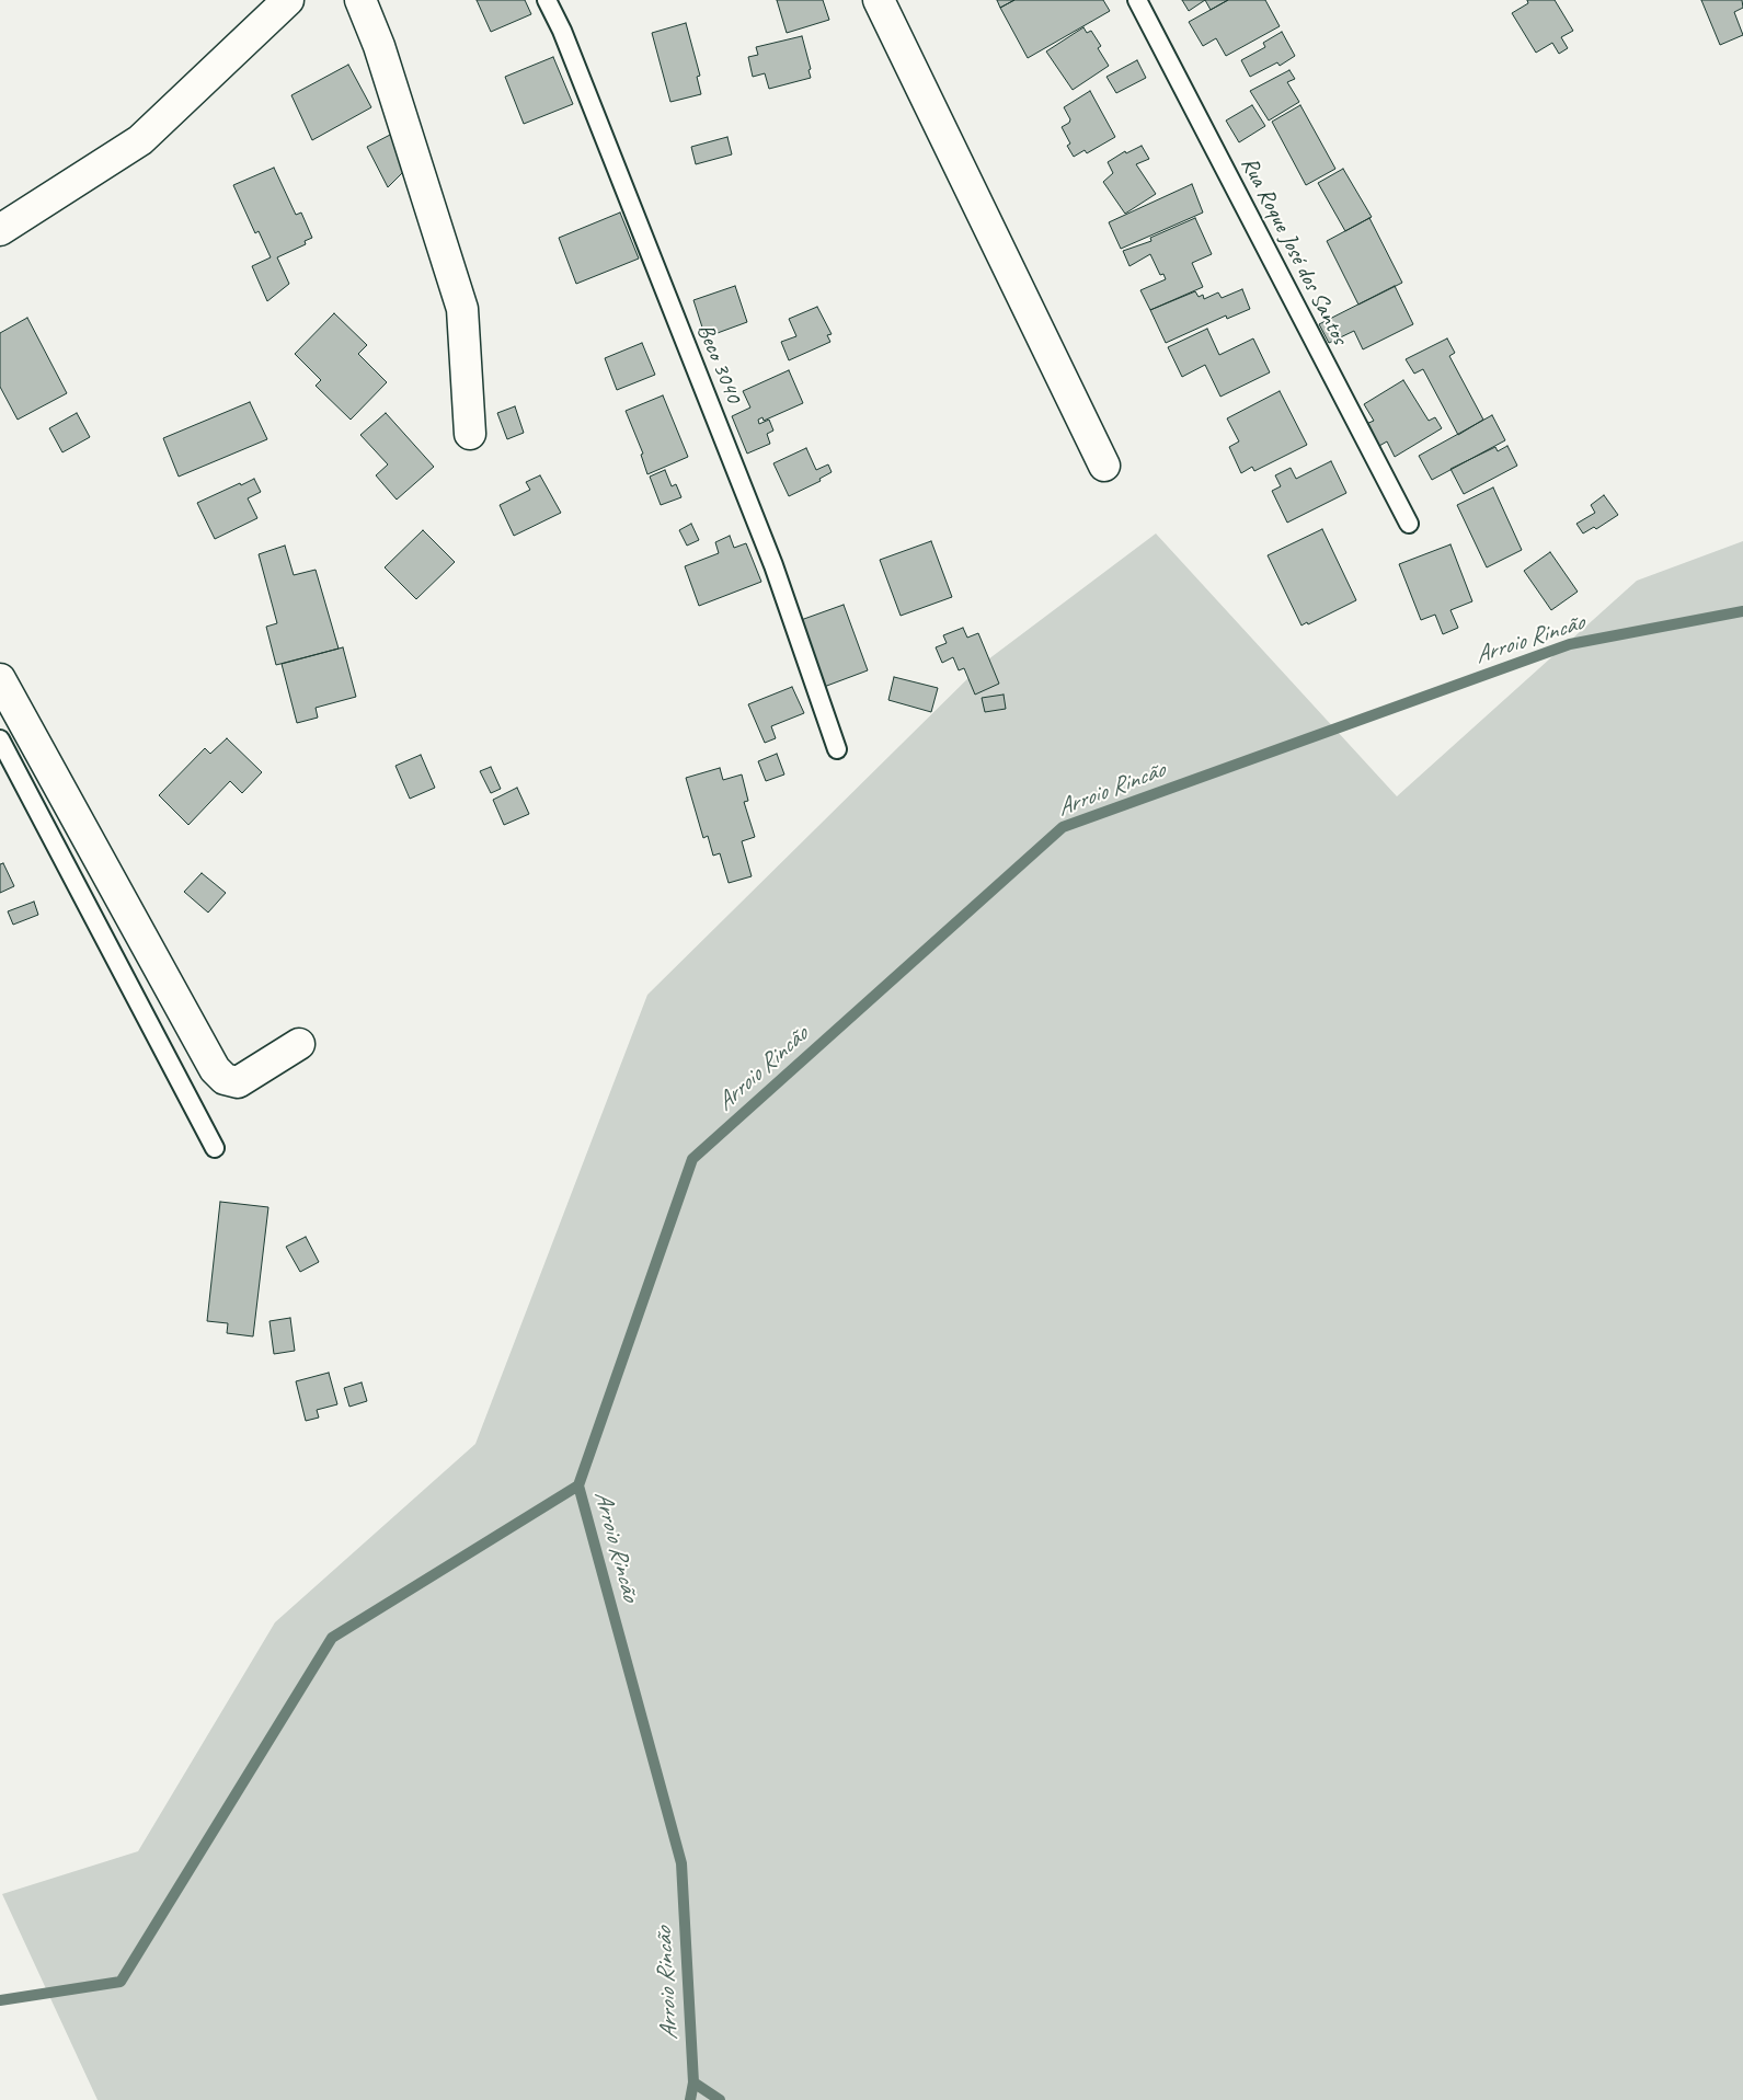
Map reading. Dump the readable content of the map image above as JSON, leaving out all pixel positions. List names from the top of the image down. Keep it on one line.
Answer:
{"streets":{"lane":["Rua Roque José dos Santos","Beco 3040"]},"water":["Arroio Rincão"]}
